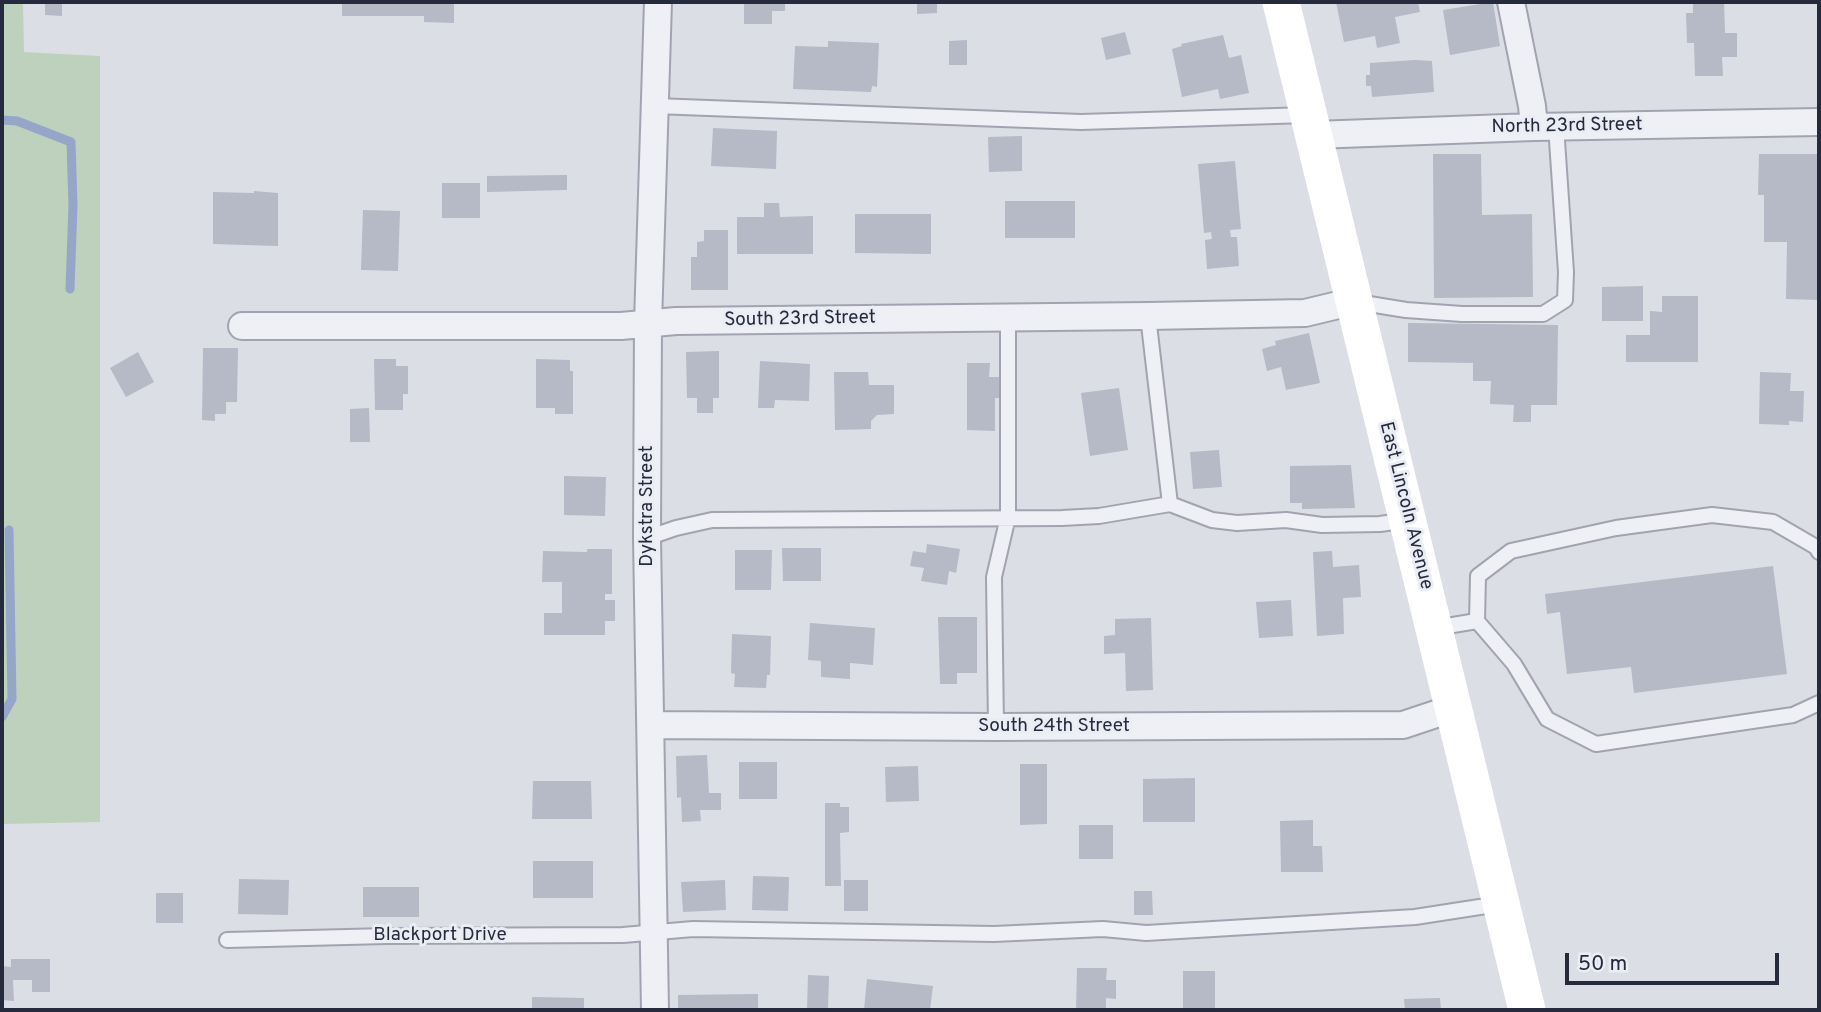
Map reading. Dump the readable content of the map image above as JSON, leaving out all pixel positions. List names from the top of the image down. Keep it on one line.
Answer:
{"streets":{"main road":["East Lincoln Avenue"],"street":["North 23rd Street","South 23rd Street","Dykstra Street","South 24th Street"],"lane":["Blackport Drive"]},"crossings":[["North 23rd Street","East Lincoln Avenue"],["South 23rd Street","Dykstra Street"],["South 23rd Street","East Lincoln Avenue"],["Dykstra Street","South 24th Street"],["Dykstra Street","Blackport Drive"],["East Lincoln Avenue","South 24th Street"],["East Lincoln Avenue","Blackport Drive"]],"scale_bar":"50 m"}
